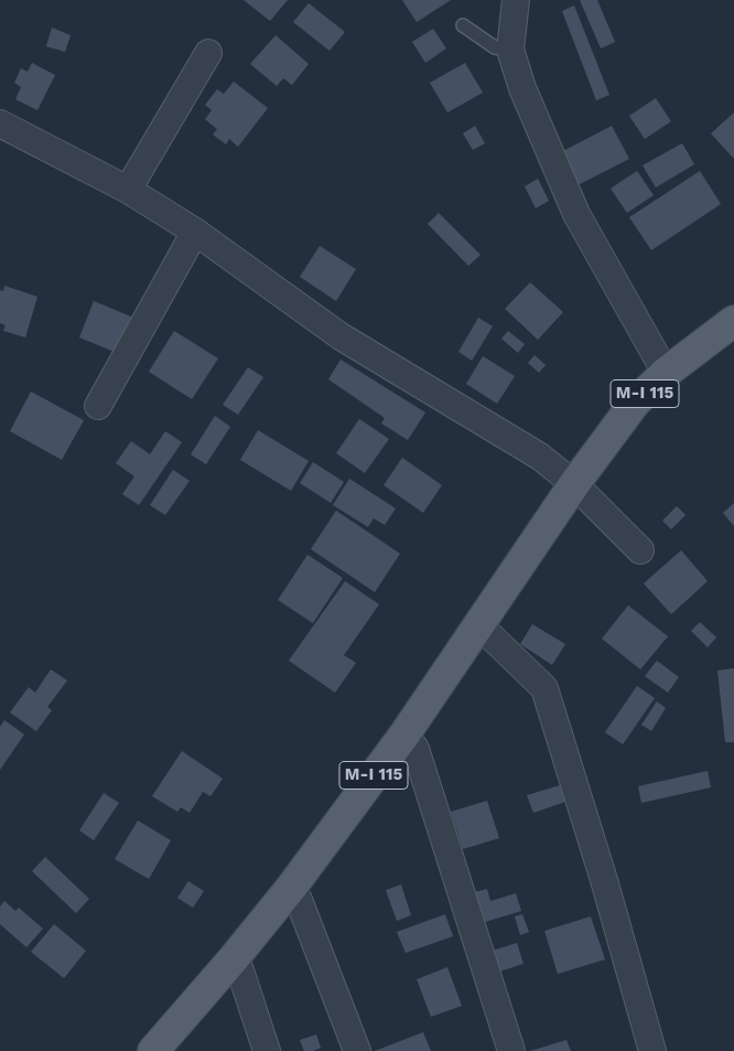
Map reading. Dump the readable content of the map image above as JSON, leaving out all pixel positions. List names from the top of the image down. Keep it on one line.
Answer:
{"streets":{"main road":["M-I 115"]}}
